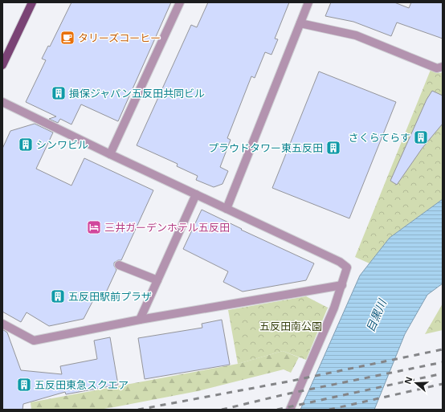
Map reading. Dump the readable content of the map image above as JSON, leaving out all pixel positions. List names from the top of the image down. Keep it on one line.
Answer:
{"water":["目黒川"],"parks":["五反田南公園"],"places":{"cafe":["タリーズコーヒー"],"building":["損保ジャパン五反田共同ビル","さくらてらす","シンワビル","プラウドタワー東五反田","五反田駅前プラザ","五反田東急スクエア"],"hotel":["三井ガーデンホテル五反田"]},"north":"left"}
